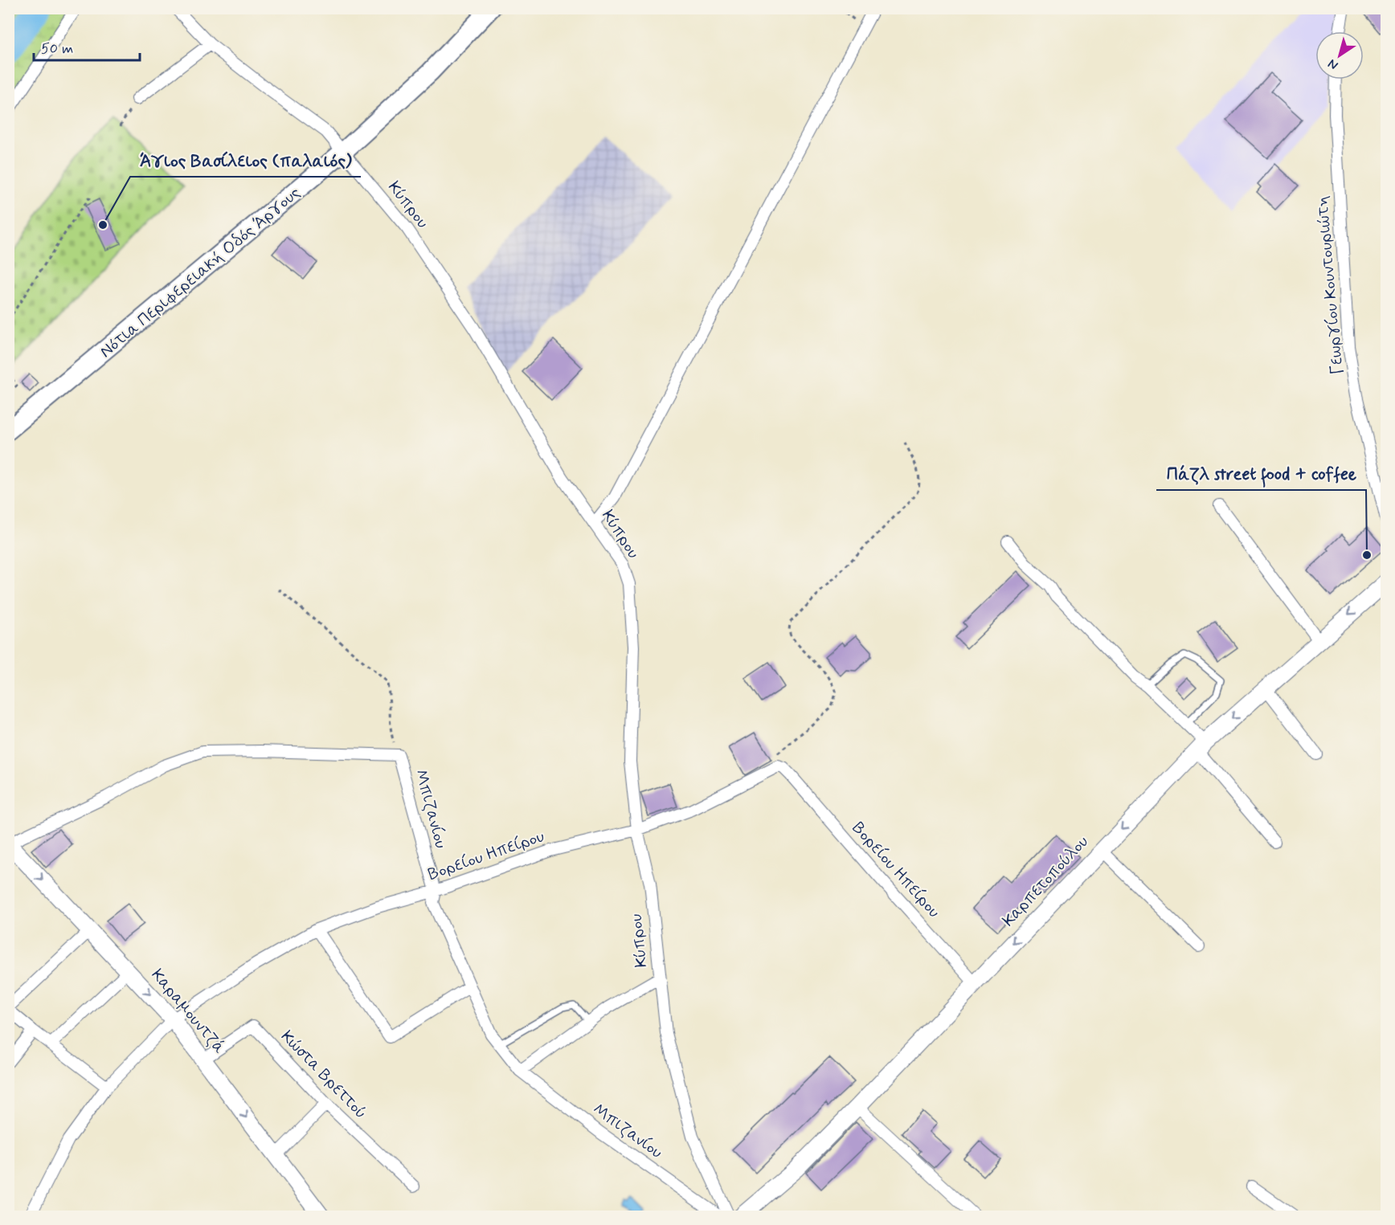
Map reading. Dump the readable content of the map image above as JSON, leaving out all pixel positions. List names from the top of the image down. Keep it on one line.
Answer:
{"streets":{"main road":["Νότια Περιφερειακή Οδός Άργους","Καρπετοπούλου","Καραμουντζά"],"street":["Κύπρου","Γεωργίου Κουντουριώτη","Μπιζανίου","Βορείου Ηπείρου","Κώστα Βρεττού"]},"crossings":[["Κύπρου","Νότια Περιφερειακή Οδός Άργους"],["Κύπρου","Βορείου Ηπείρου"],["Μπιζανίου","Βορείου Ηπείρου"],["Μπιζανίου","Καραμουντζά"],["Βορείου Ηπείρου","Καρπετοπούλου"],["Βορείου Ηπείρου","Καραμουντζά"],["Καραμουντζά","Κώστα Βρεττού"]],"one_way":["Καρπετοπούλου","Καραμουντζά"],"places":["Άγιος Βασίλειος (παλαιός)","Πάζλ street food + coffee"],"scale_bar":"50 m","north":"bottom left"}
